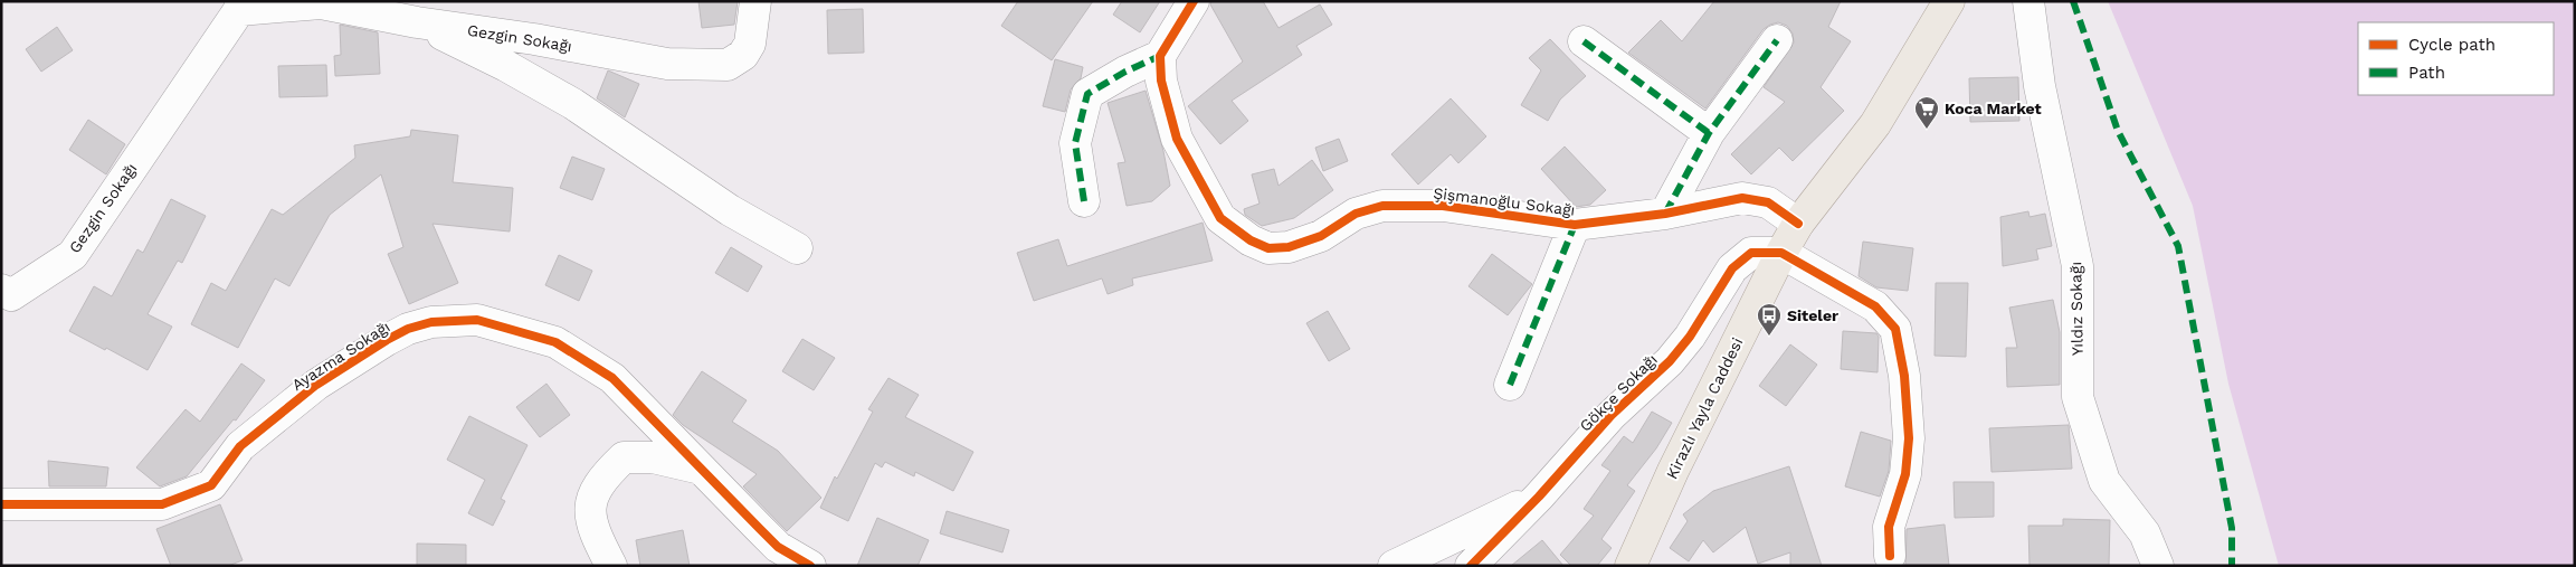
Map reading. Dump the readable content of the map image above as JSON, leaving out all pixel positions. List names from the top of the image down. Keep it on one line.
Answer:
{"streets":{"main road":["Kirazlı Yayla Caddesi"],"street":["Gezgin Sokağı","Şişmanoğlu Sokağı","Yıldız Sokağı","Ayazma Sokağı","Gökçe Sokağı"]},"crossings":[["Şişmanoğlu Sokağı","Kirazlı Yayla Caddesi"],["Gökçe Sokağı","Kirazlı Yayla Caddesi"]],"places":{"supermarket":["Koca Market"],"bus stop":["Siteler"]},"legend":["Cycle path","Path"]}
